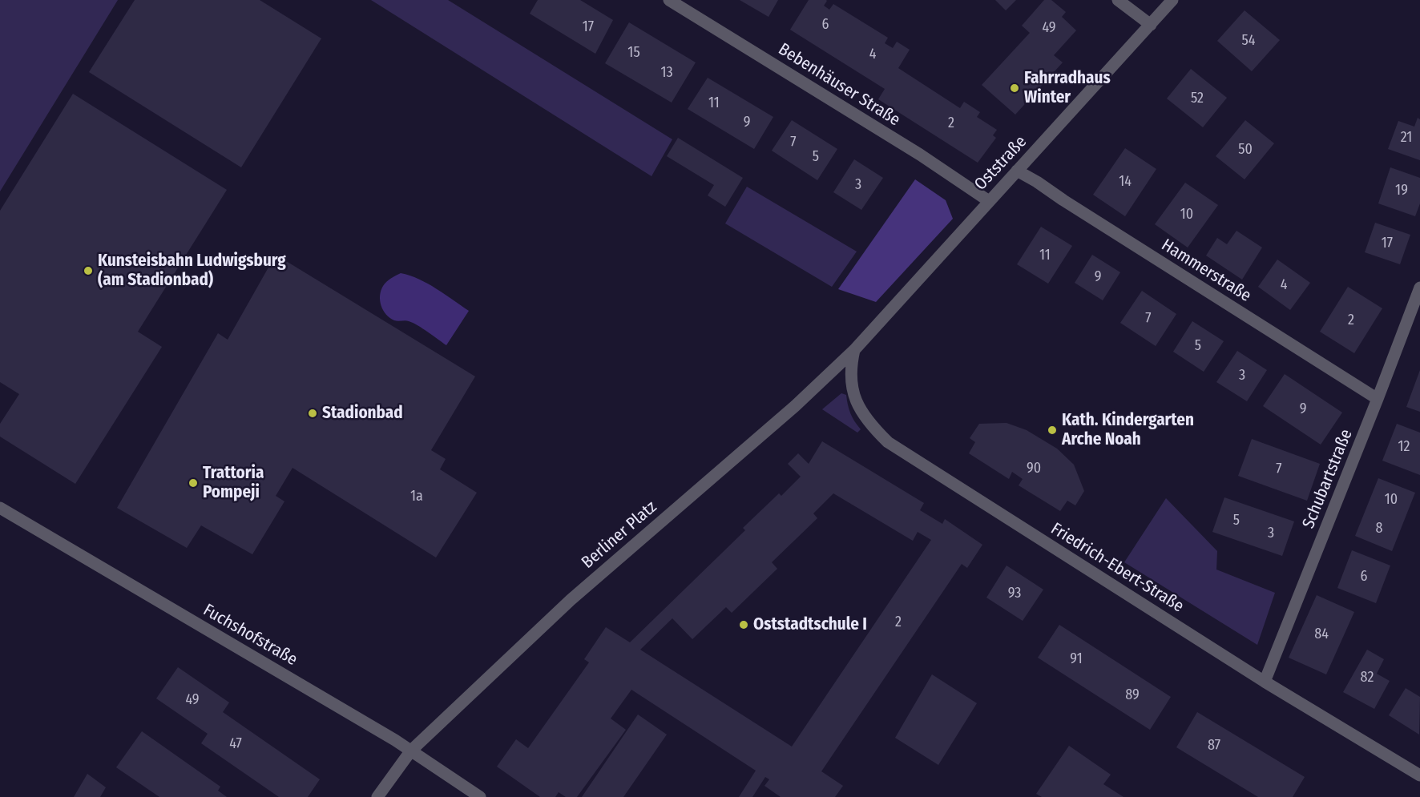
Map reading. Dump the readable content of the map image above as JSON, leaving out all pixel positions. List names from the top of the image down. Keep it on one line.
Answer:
{"streets":{"street":["Bebenhäuser Straße","Oststraße","Hammerstraße","Schubartstraße","Berliner Platz","Friedrich-Ebert-Straße","Fuchshofstraße"]},"crossings":[["Bebenhäuser Straße","Oststraße"],["Oststraße","Hammerstraße"],["Oststraße","Berliner Platz"],["Oststraße","Friedrich-Ebert-Straße"],["Hammerstraße","Schubartstraße"],["Schubartstraße","Friedrich-Ebert-Straße"],["Berliner Platz","Friedrich-Ebert-Straße"],["Berliner Platz","Fuchshofstraße"]],"places":["Fahrradhaus Winter","Kunsteisbahn Ludwigsburg (am Stadionbad)","Stadionbad","Kath. Kindergarten Arche Noah","Trattoria Pompeji","Oststadtschule I"],"house_numbers":["6","17","49","54","15","4","13","52","11","9","2","21","7","50","5","14","3","19","10","17","11","9","4","7","2","5","3","9","12","90","7","1a","10","5","8","3","6","93","2","84","91","82","89","49","47","87"]}
